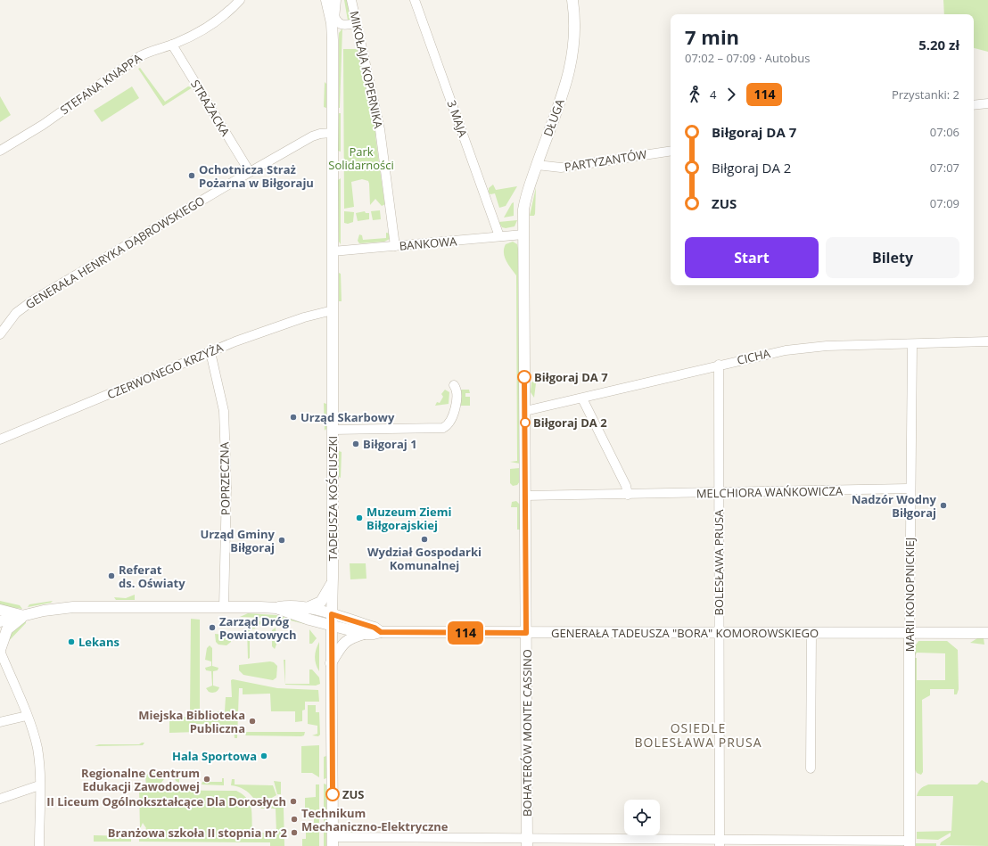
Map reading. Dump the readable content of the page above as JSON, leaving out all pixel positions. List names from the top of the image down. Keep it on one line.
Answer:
{"streets":{"street":["MIKOŁAJA KOPERNIKA","STEFANA KNAPPA","STRAŻACKA","DŁUGA","3 MAJA","PARTYZANTÓW","BANKOWA","GENERAŁA HENRYKA DĄBROWSKIEGO","CICHA","CZERWONEGO KRZYŻA","POPRZECZNA","MELCHIORA WAŃKOWICZA","TADEUSZA KOŚCIUSZKI","BOLESŁAWA PRUSA","MARII KONOPNICKIEJ","GENERAŁA TADEUSZA \"BORA\" KOMOROWSKIEGO","BOHATERÓW MONTE CASSINO"]},"crossings":[["MIKOŁAJA KOPERNIKA","BANKOWA"],["STEFANA KNAPPA","STRAŻACKA"],["STRAŻACKA","GENERAŁA HENRYKA DĄBROWSKIEGO"],["DŁUGA","PARTYZANTÓW"],["DŁUGA","BANKOWA"],["DŁUGA","BOHATERÓW MONTE CASSINO"],["3 MAJA","BANKOWA"],["BANKOWA","TADEUSZA KOŚCIUSZKI"],["BANKOWA","BOHATERÓW MONTE CASSINO"],["GENERAŁA HENRYKA DĄBROWSKIEGO","TADEUSZA KOŚCIUSZKI"],["CICHA","BOLESŁAWA PRUSA"],["CICHA","MARII KONOPNICKIEJ"],["CICHA","BOHATERÓW MONTE CASSINO"],["CZERWONEGO KRZYŻA","POPRZECZNA"],["CZERWONEGO KRZYŻA","TADEUSZA KOŚCIUSZKI"],["MELCHIORA WAŃKOWICZA","BOLESŁAWA PRUSA"],["MELCHIORA WAŃKOWICZA","MARII KONOPNICKIEJ"],["MELCHIORA WAŃKOWICZA","BOHATERÓW MONTE CASSINO"],["TADEUSZA KOŚCIUSZKI","GENERAŁA TADEUSZA \"BORA\" KOMOROWSKIEGO"],["BOLESŁAWA PRUSA","GENERAŁA TADEUSZA \"BORA\" KOMOROWSKIEGO"],["MARII KONOPNICKIEJ","GENERAŁA TADEUSZA \"BORA\" KOMOROWSKIEGO"],["GENERAŁA TADEUSZA \"BORA\" KOMOROWSKIEGO","BOHATERÓW MONTE CASSINO"]],"districts":["OSIEDLE BOLESŁAWA PRUSA"],"parks":["Park Solidarności"],"places":["Ochotnicza Straż Pożarna w Biłgoraju","Biłgoraj DA 7","Urząd Skarbowy","Biłgoraj DA 2","Biłgoraj 1","Nadzór Wodny Biłgoraj","Muzeum Ziemi Biłgorajskiej","Wydział Gospodarki Komunalnej","Urząd Gminy Biłgoraj","Referat ds. Oświaty","Zarząd Dróg Powiatowych","Lekans","Miejska Biblioteka Publiczna","Hala Sportowa","Regionalne Centrum Edukacji Zawodowej","ZUS","II Liceum Ogólnokształcące Dla Dorosłych","Technikum Mechaniczno-Elektryczne","Branżowa szkoła II stopnia nr 2"],"lines":["bus line 114"],"page":{"on_map":"114","heading":["7 min","07:02 – 07:09 · Autobus","5.20 zł"],"legs":["4","114","Przystanki: 2"],"list":[{"name":"Biłgoraj DA 7","value":"07:06"},{"name":"Biłgoraj DA 2","value":"07:07"},{"name":"ZUS","value":"07:09"}],"buttons":["Start","Bilety"]}}
